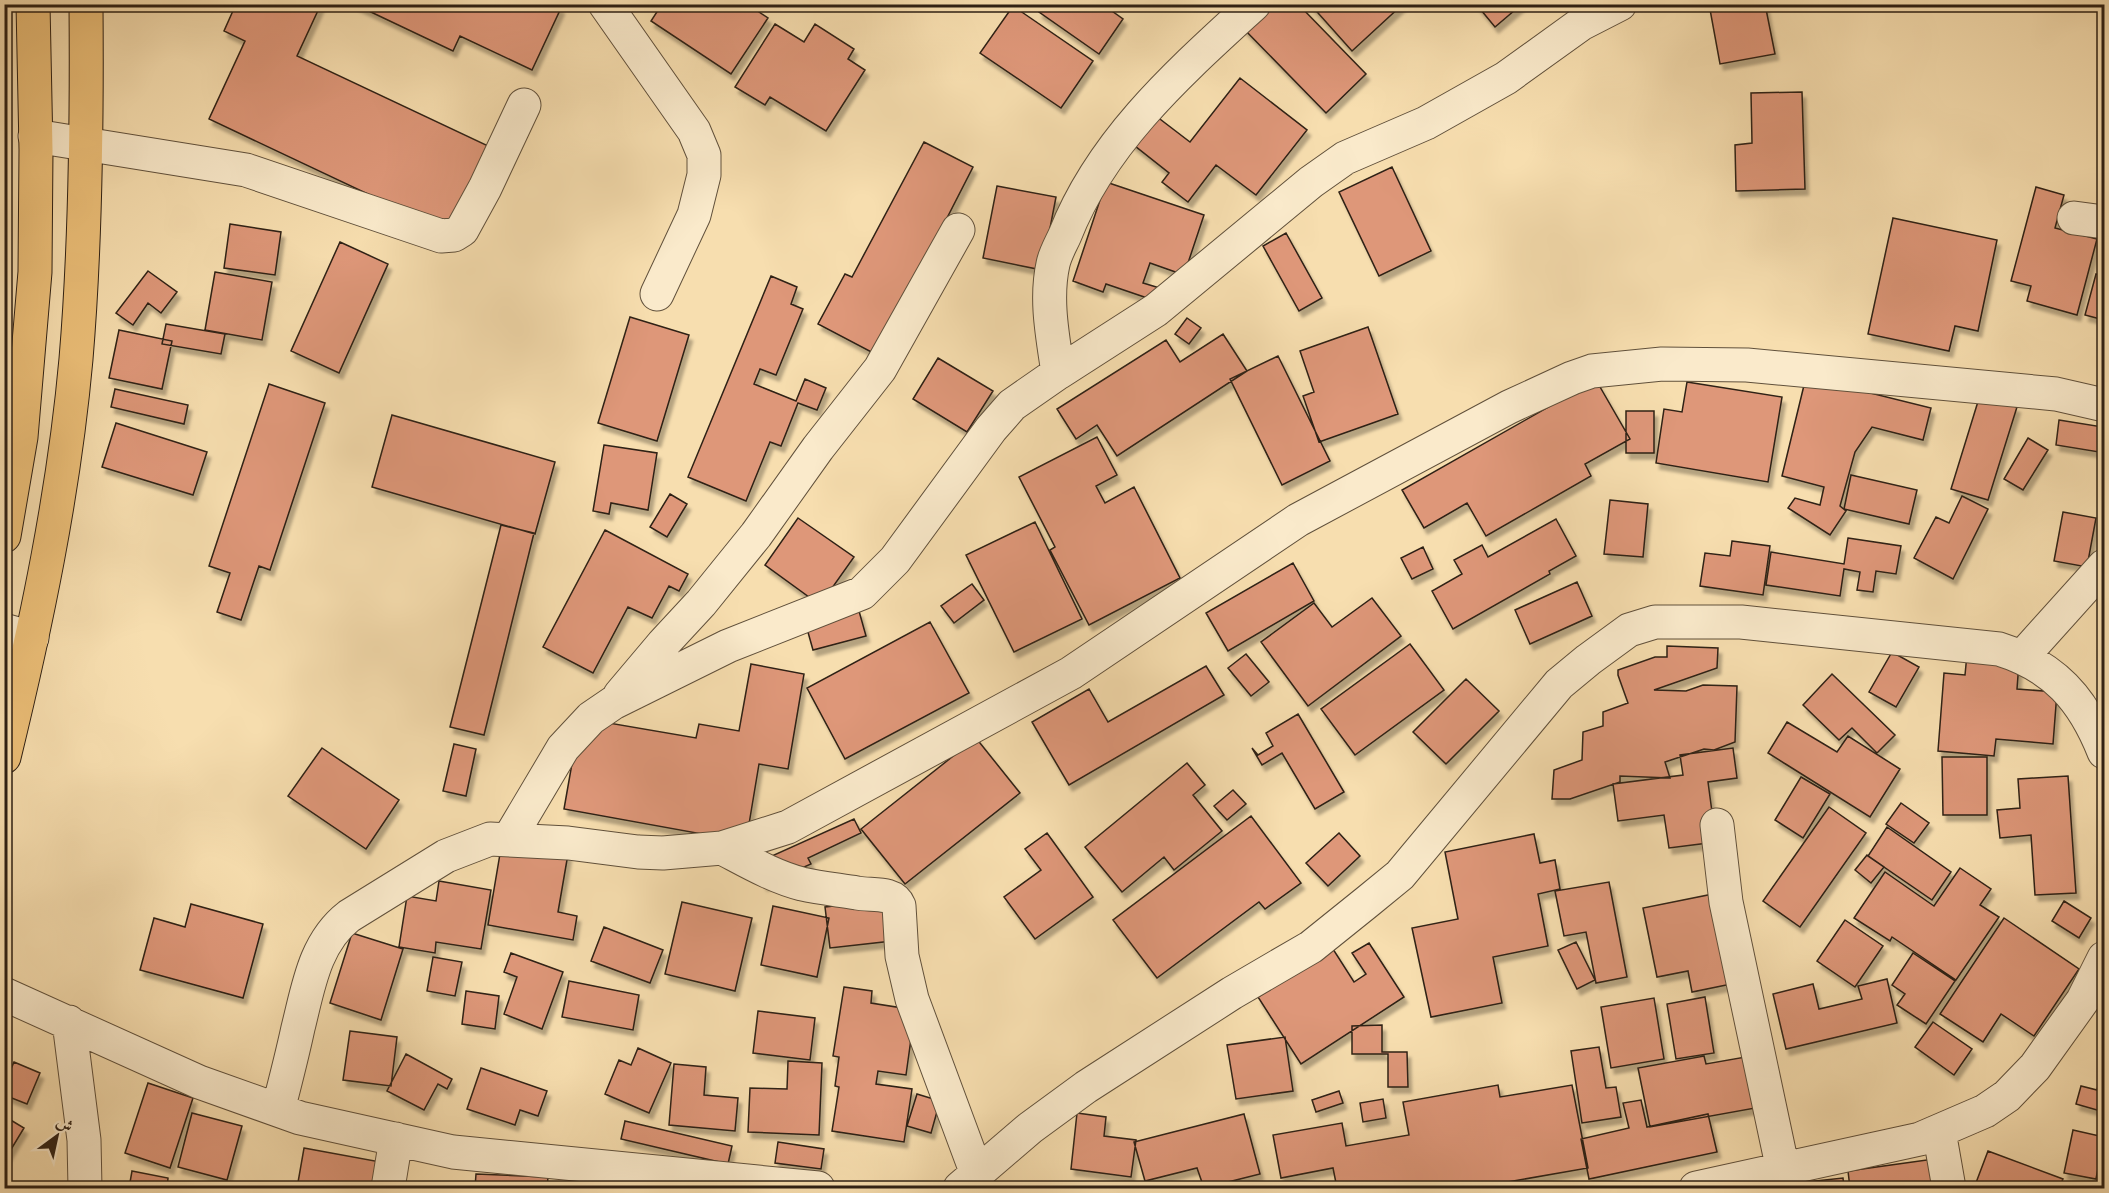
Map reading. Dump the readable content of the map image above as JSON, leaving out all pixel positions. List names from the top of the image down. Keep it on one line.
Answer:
{"north":"top right"}
